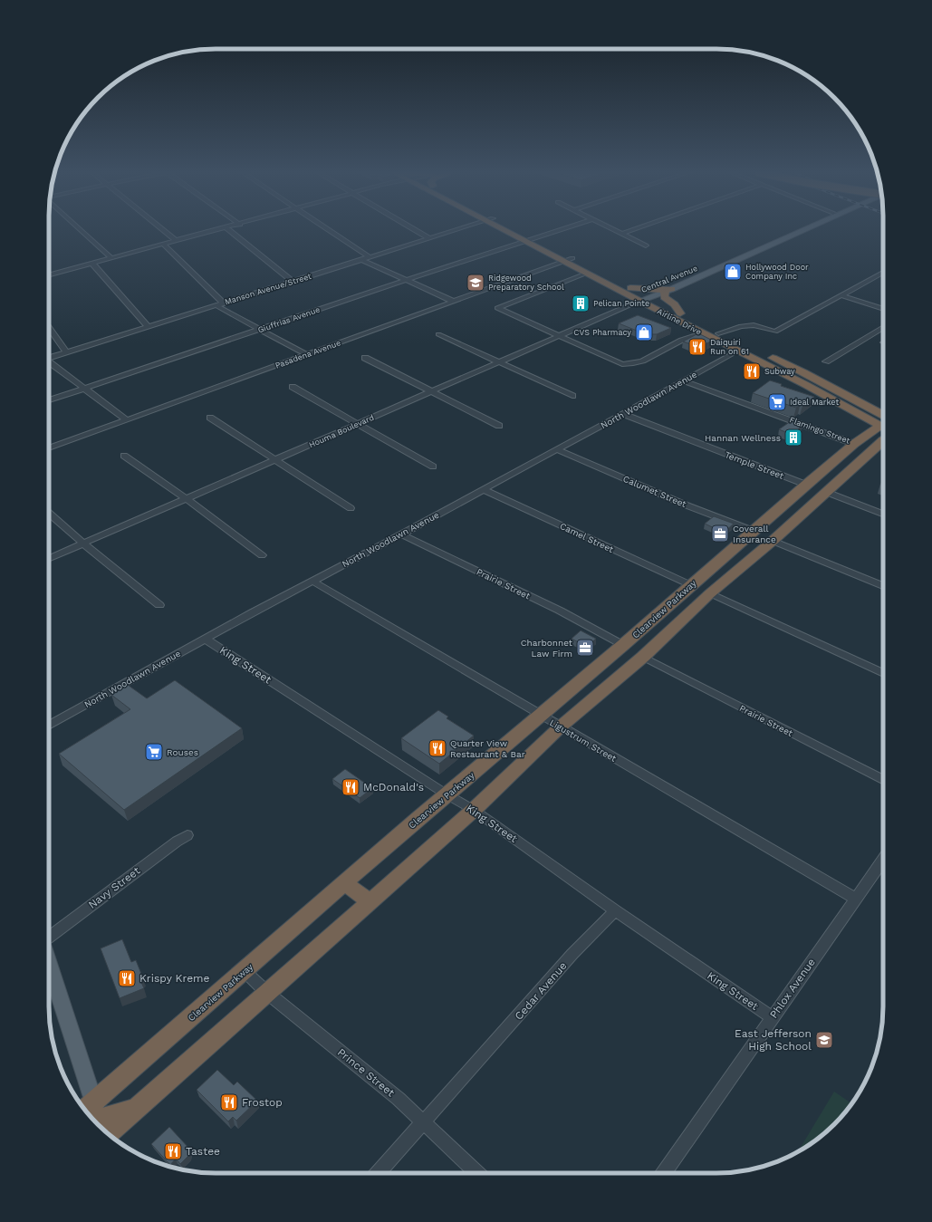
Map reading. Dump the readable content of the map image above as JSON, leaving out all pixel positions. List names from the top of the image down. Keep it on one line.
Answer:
{"streets":{"highway":["Airline Drive","Clearview Parkway"],"main road":["Central Avenue"],"street":["Manson Avenue/Street","Giuffrias Avenue","Pasadena Avenue","North Woodlawn Avenue","Flamingo Street","Houma Boulevard","Temple Street","Calumet Street","Camel Street","Prairie Street","King Street","Ligustrum Street","Navy Street","Phlox Avenue","Cedar Avenue","Prince Street"]},"crossings":[["Central Avenue","Airline Drive"],["Central Avenue","Houma Boulevard"],["Giuffrias Avenue","Airline Drive"],["Airline Drive","Pasadena Avenue"],["Airline Drive","North Woodlawn Avenue"],["Airline Drive","Houma Boulevard"],["North Woodlawn Avenue","Flamingo Street"],["North Woodlawn Avenue","Temple Street"],["North Woodlawn Avenue","Calumet Street"],["North Woodlawn Avenue","Camel Street"],["North Woodlawn Avenue","Prairie Street"],["North Woodlawn Avenue","King Street"],["North Woodlawn Avenue","Ligustrum Street"],["Flamingo Street","Clearview Parkway"],["Temple Street","Clearview Parkway"],["Calumet Street","Clearview Parkway"],["Camel Street","Clearview Parkway"],["Prairie Street","Clearview Parkway"],["Clearview Parkway","King Street"],["Clearview Parkway","Ligustrum Street"],["Clearview Parkway","Prince Street"],["King Street","Phlox Avenue"],["King Street","Cedar Avenue"],["Ligustrum Street","Phlox Avenue"],["Cedar Avenue","Prince Street"]],"places":{"shop":["Hollywood Door Company Inc","CVS Pharmacy"],"school or university":["Ridgewood Preparatory School","East Jefferson High School"],"building":["Pelican Pointe","Hannan Wellness"],"restaurant":["Daiquiri Run on 61","Subway","Quarter View Restaurant & Bar","McDonald's","Krispy Kreme","Frostop","Tastee"],"supermarket":["Ideal Market","Rouses"],"office":["Coverall Insurance","Charbonnet Law Firm"]}}
